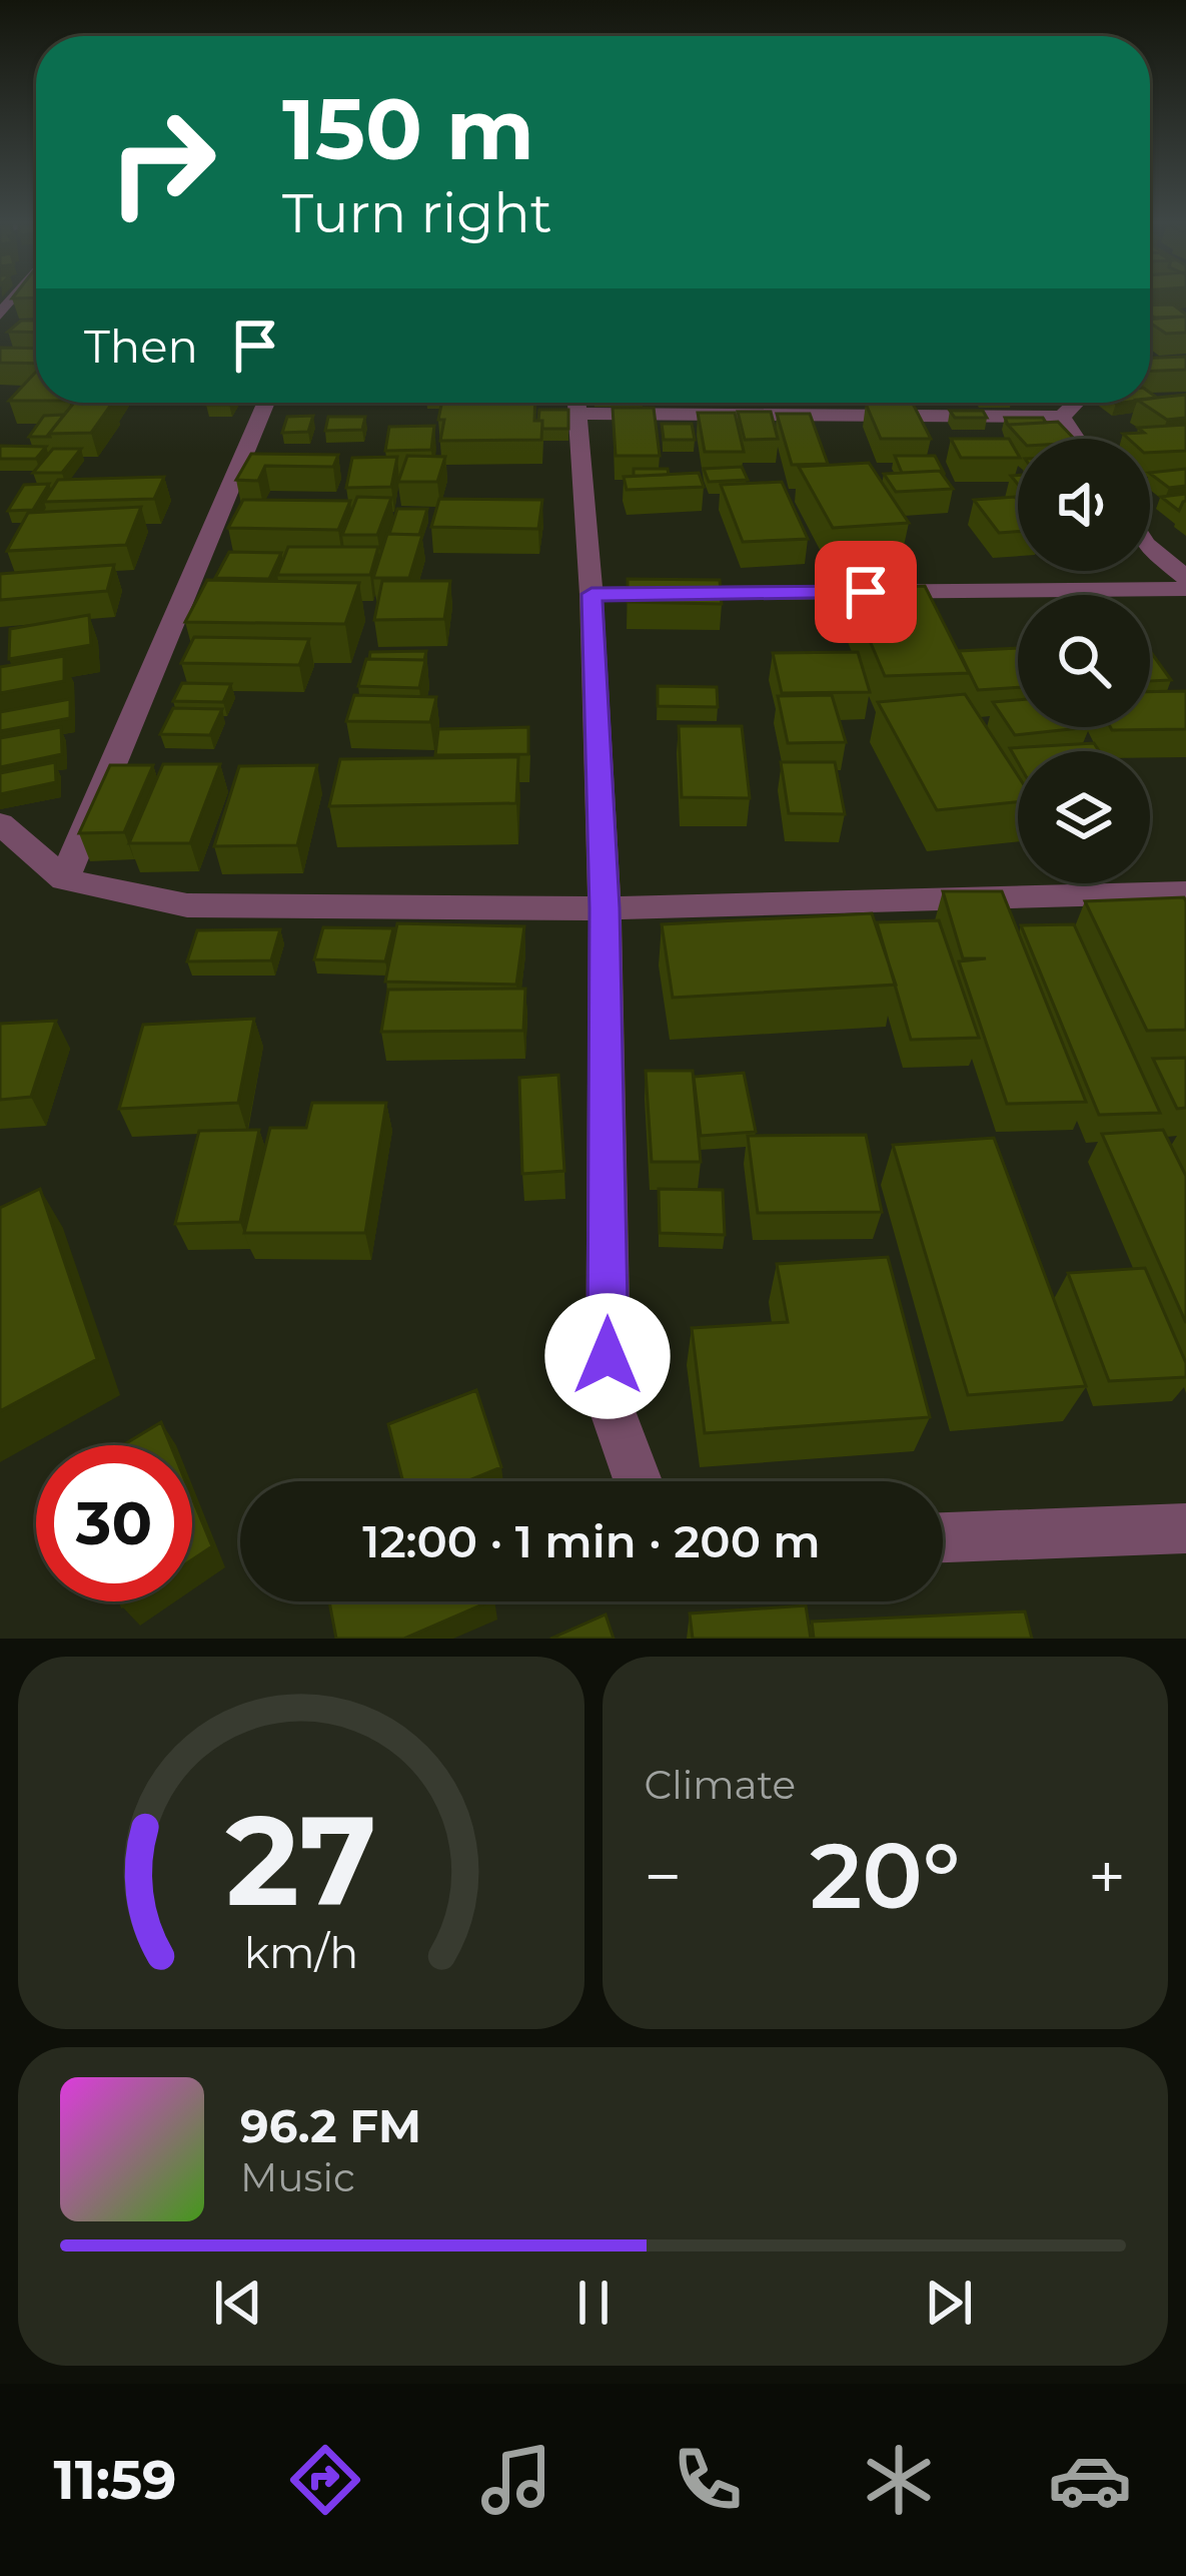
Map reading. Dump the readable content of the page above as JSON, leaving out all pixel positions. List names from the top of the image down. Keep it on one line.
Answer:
{"page":{"turn":["150 m","Turn right"],"then":"Then","limit":"30","trip":"12:00 · 1 min · 200 m","tile":"Climate","heat":["−","20°","+"],"song":["96.2 FM","Music"],"tabs":"11:59","gauge":["27","km/h"]}}
